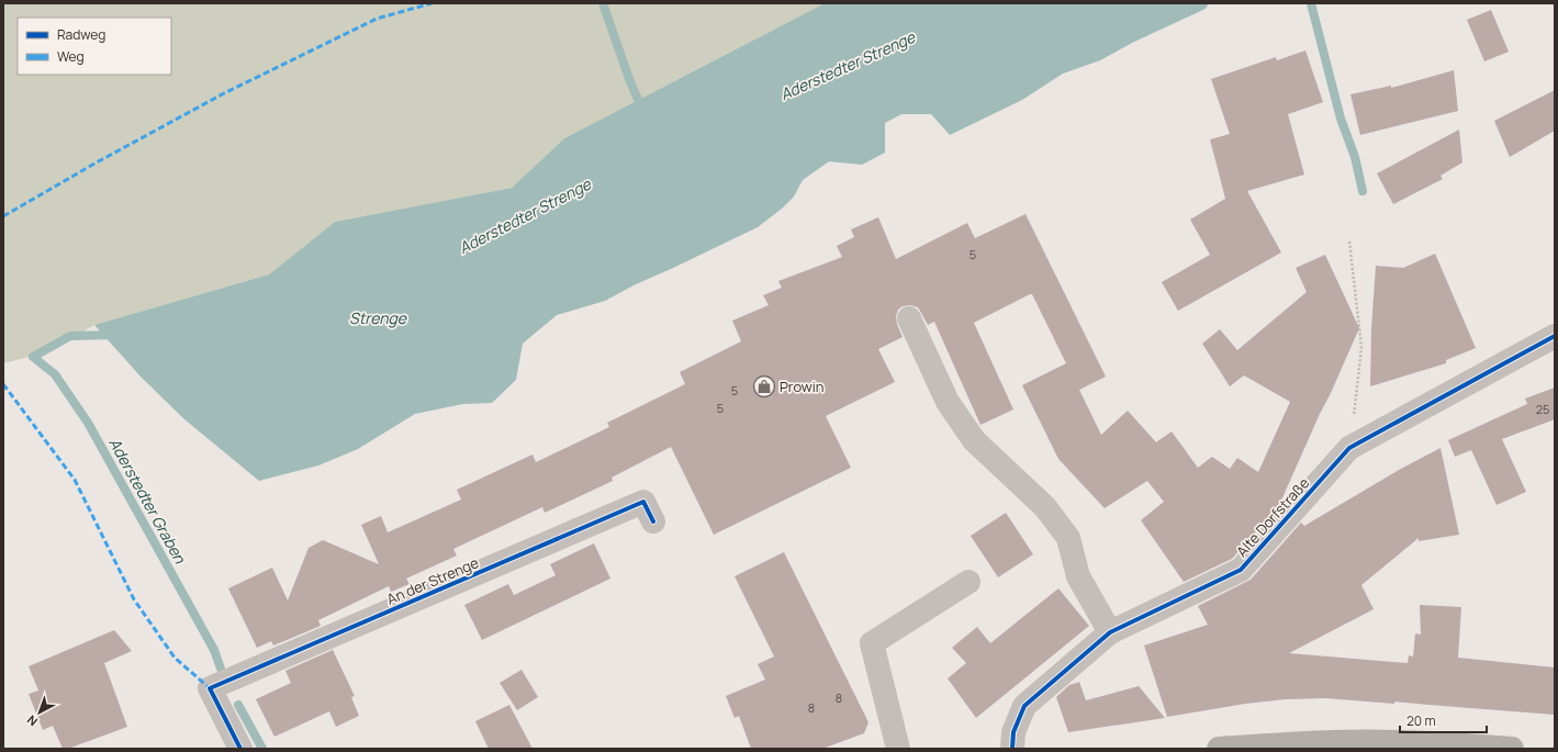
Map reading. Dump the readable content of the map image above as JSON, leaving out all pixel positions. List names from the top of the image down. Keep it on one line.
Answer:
{"streets":{"street":["Alte Dorfstraße","An der Strenge"]},"water":["Aderstedter Strenge","Strenge","Aderstedter Graben"],"places":{"shop":["Prowin"]},"house_numbers":["5","5","5","25","8","8"],"legend":["Radweg","Weg"],"scale_bar":"20 m","north":"bottom left"}
